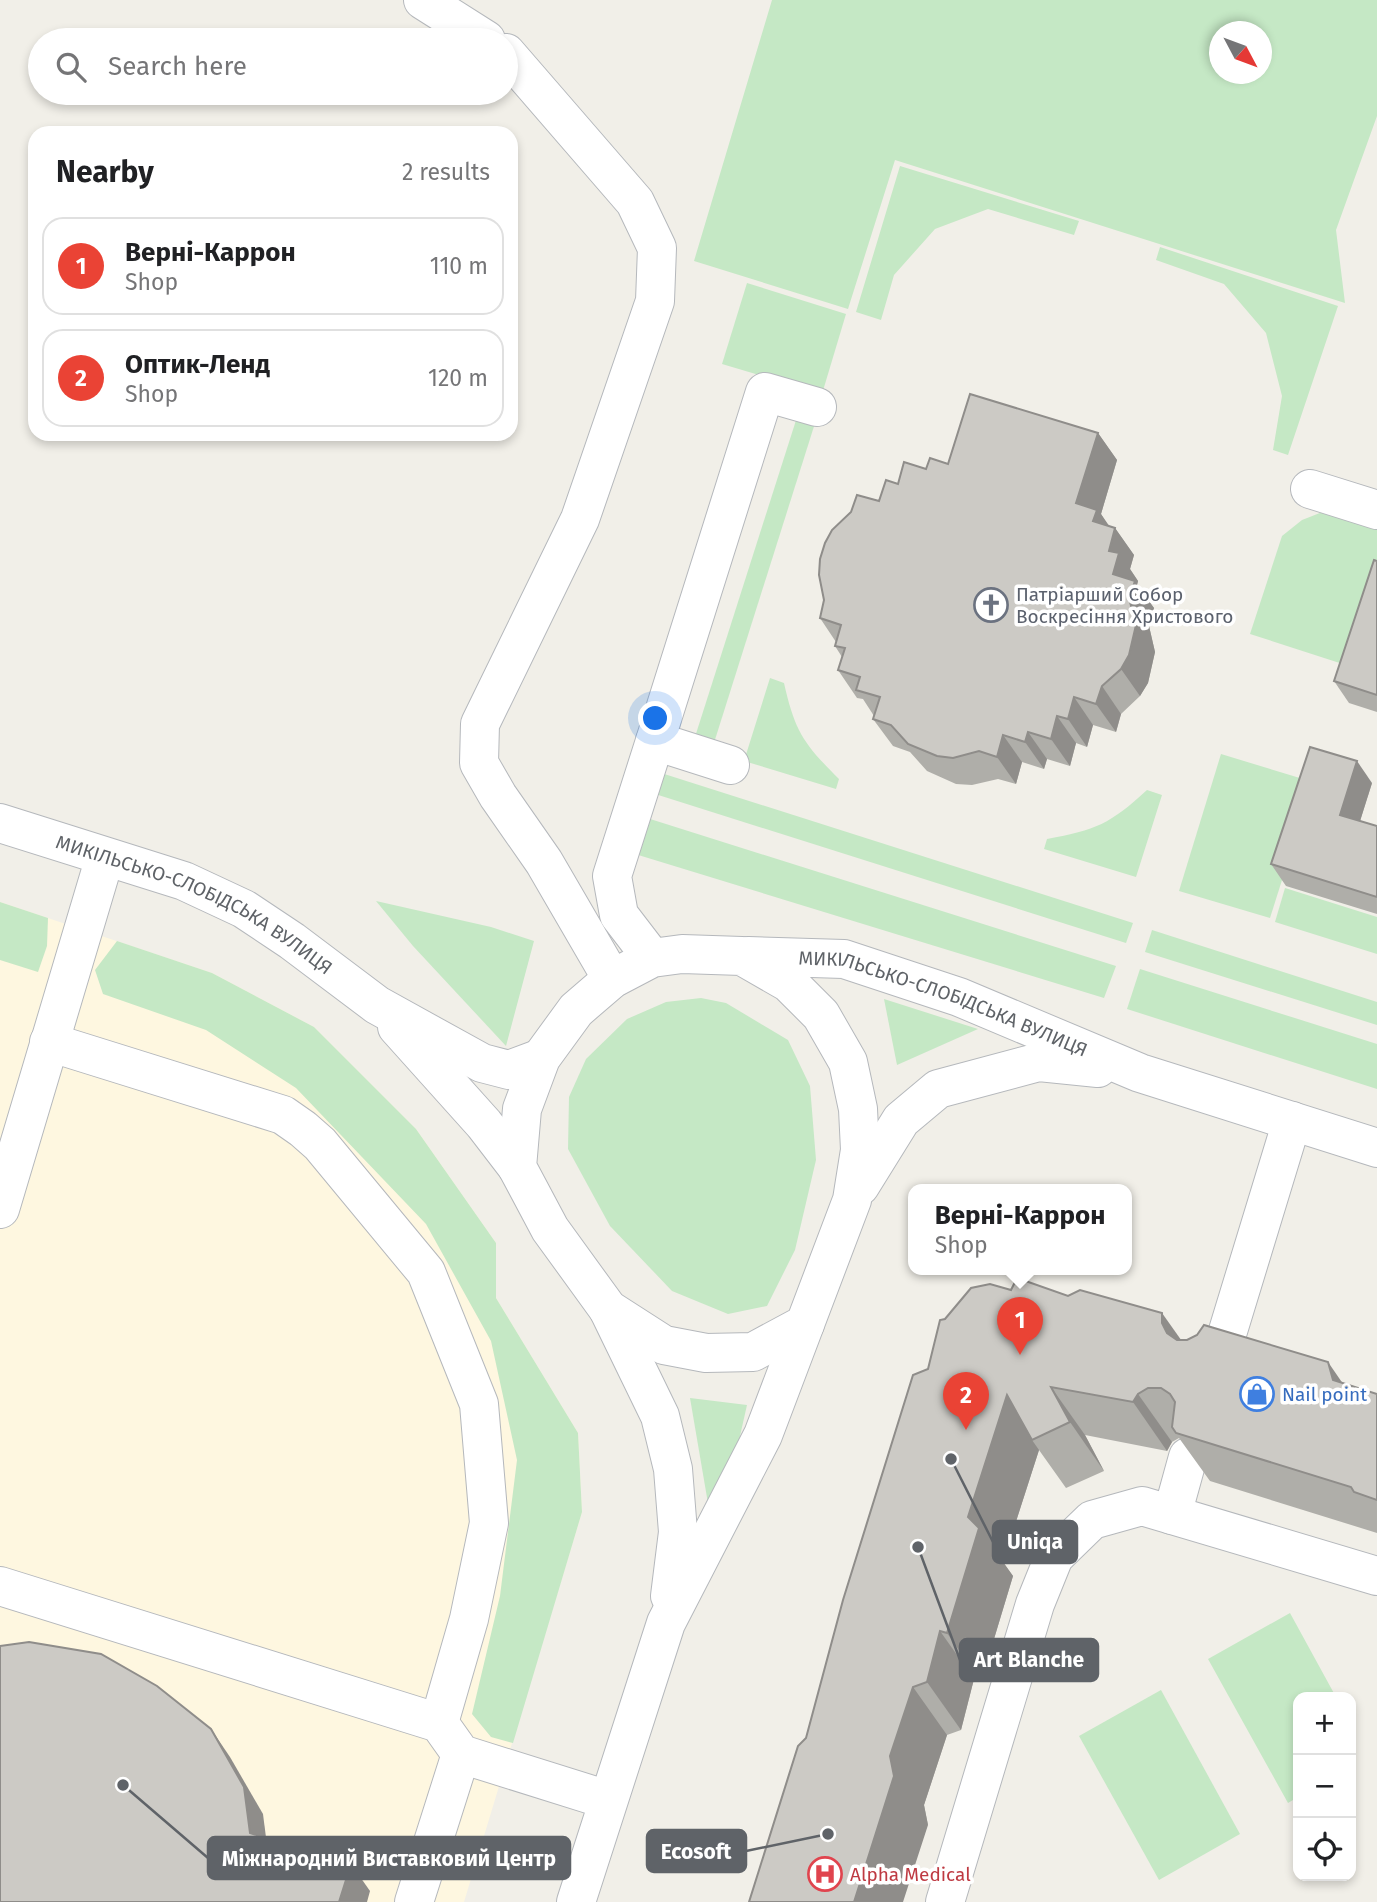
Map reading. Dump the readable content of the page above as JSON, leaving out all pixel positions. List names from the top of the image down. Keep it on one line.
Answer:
{"streets":{"street":["МИКІЛЬСЬКО-СЛОБІДСЬКА ВУЛИЦЯ"]},"places":{"church":["Патріарший Собор Воскресіння Христового"],"shop":["Nail point"],"other":["Uniqa","Art Blanche","Міжнародний Виставковий Центр","Ecosoft"],"hospital":["Alpha Medical"]},"north":"bottom right","page":{"search":"Search here","heading":["Nearby","2 results"],"list":[{"mark":"1","name":"Верні-Каррон","note":"Shop","value":"110 m"},{"mark":"2","name":"Оптик-Ленд","note":"Shop","value":"120 m"}],"popup":["Верні-Каррон","Shop"],"pins":["1","2"],"map_buttons":["+","−"]}}
